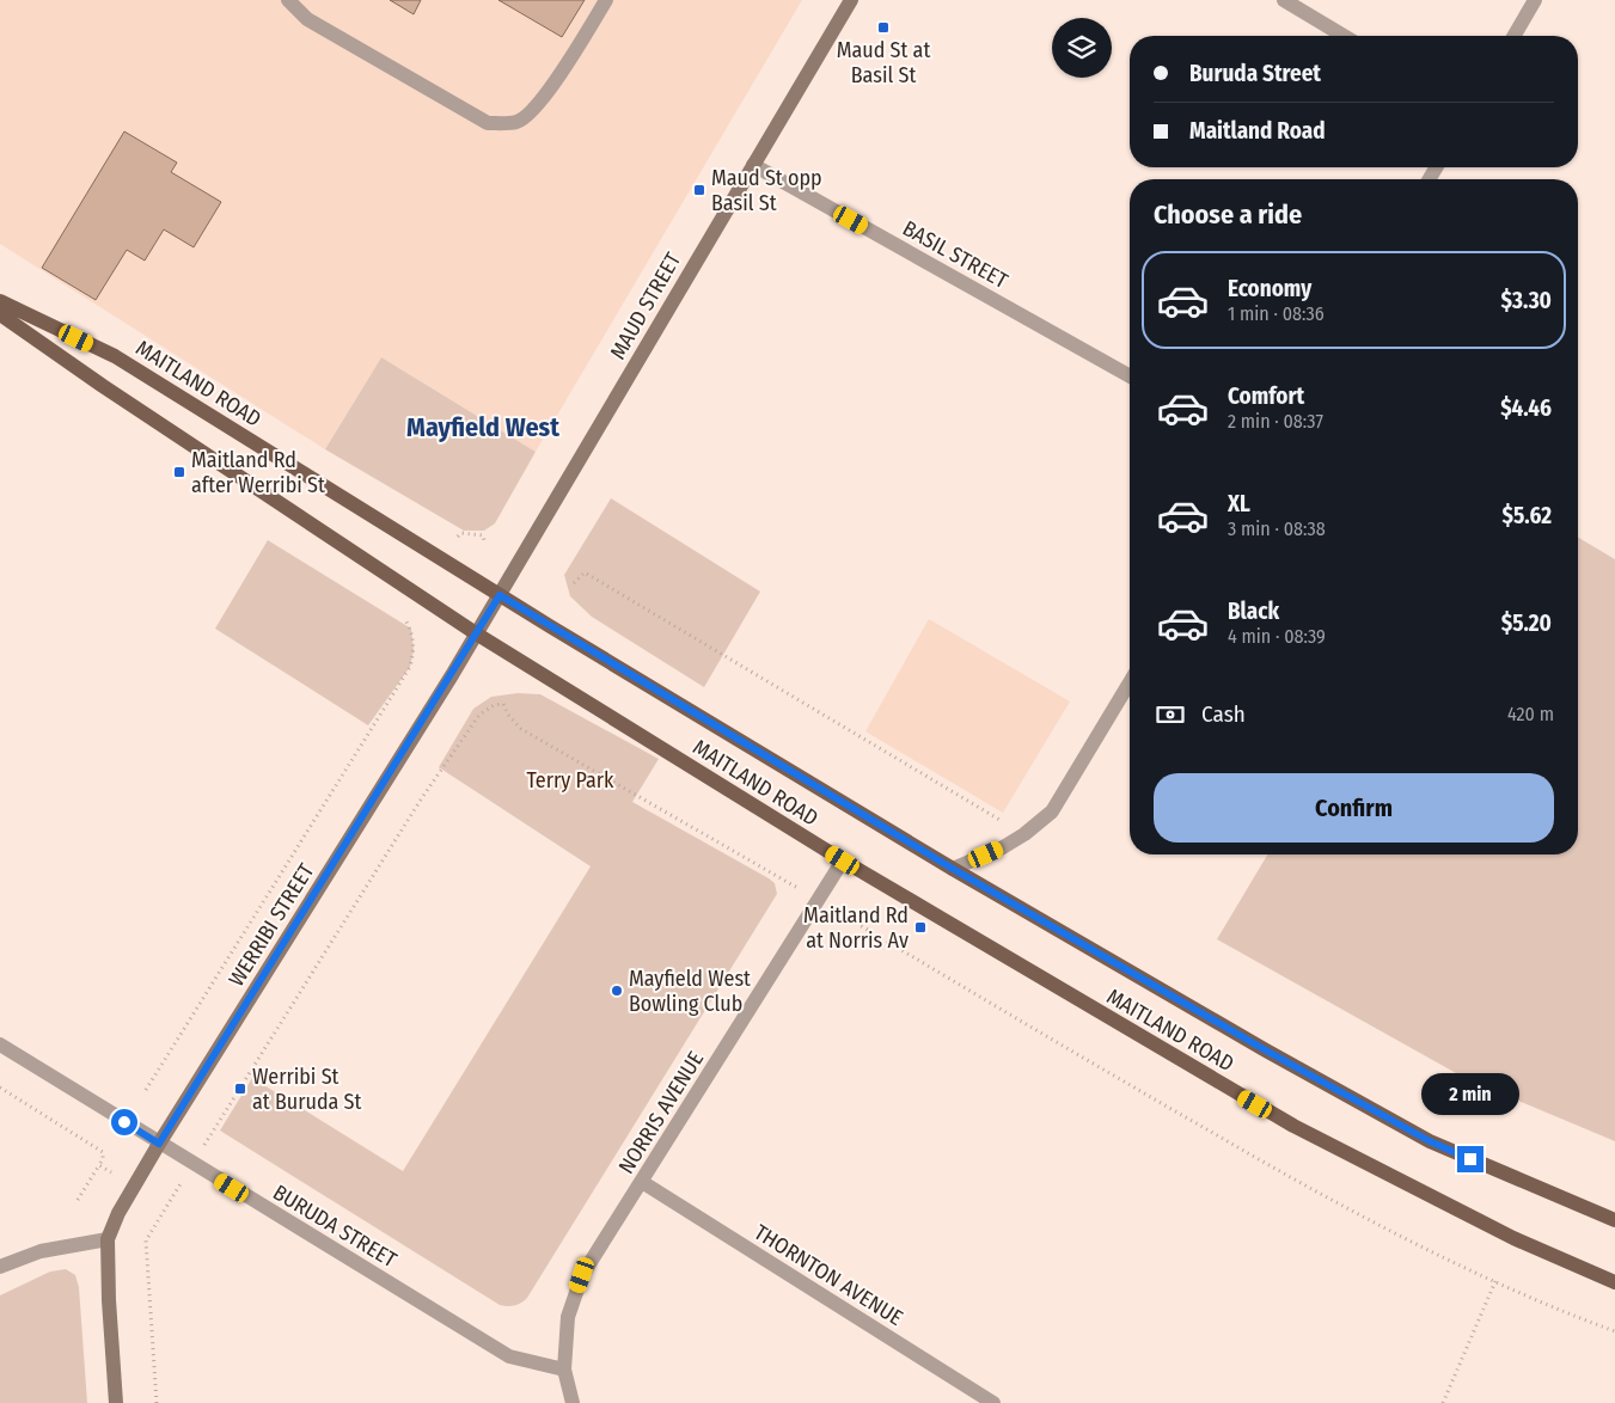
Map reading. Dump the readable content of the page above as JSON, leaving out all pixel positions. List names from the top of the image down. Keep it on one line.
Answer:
{"streets":{"main road":["MAUD STREET","MAITLAND ROAD","WERRIBI STREET"],"street":["BASIL STREET","NORRIS AVENUE","BURUDA STREET","THORNTON AVENUE"]},"crossings":[["BASIL STREET","MAUD STREET"],["MAUD STREET","MAITLAND ROAD"],["MAUD STREET","WERRIBI STREET"],["MAITLAND ROAD","WERRIBI STREET"],["MAITLAND ROAD","NORRIS AVENUE"],["WERRIBI STREET","BURUDA STREET"],["NORRIS AVENUE","BURUDA STREET"],["NORRIS AVENUE","THORNTON AVENUE"]],"districts":["Mayfield West"],"parks":["Terry Park"],"places":{"transit":["Maud St at Basil St","Maud St opp Basil St","Maitland Rd after Werribi St","Maitland Rd at Norris Av","Werribi St at Buruda St"],"other":["Mayfield West Bowling Club"]},"page":{"banner":["Buruda Street","Maitland Road"],"heading":"Choose a ride","list":[{"name":"Economy","note":"1 min · 08:36","value":"$3.30"},{"name":"Comfort","note":"2 min · 08:37","value":"$4.46"},{"name":"XL","note":"3 min · 08:38","value":"$5.62"},{"name":"Black","note":"4 min · 08:39","value":"$5.20"}],"pay":["Cash","420 m"],"buttons":"Confirm","bubble":"2 min"}}
